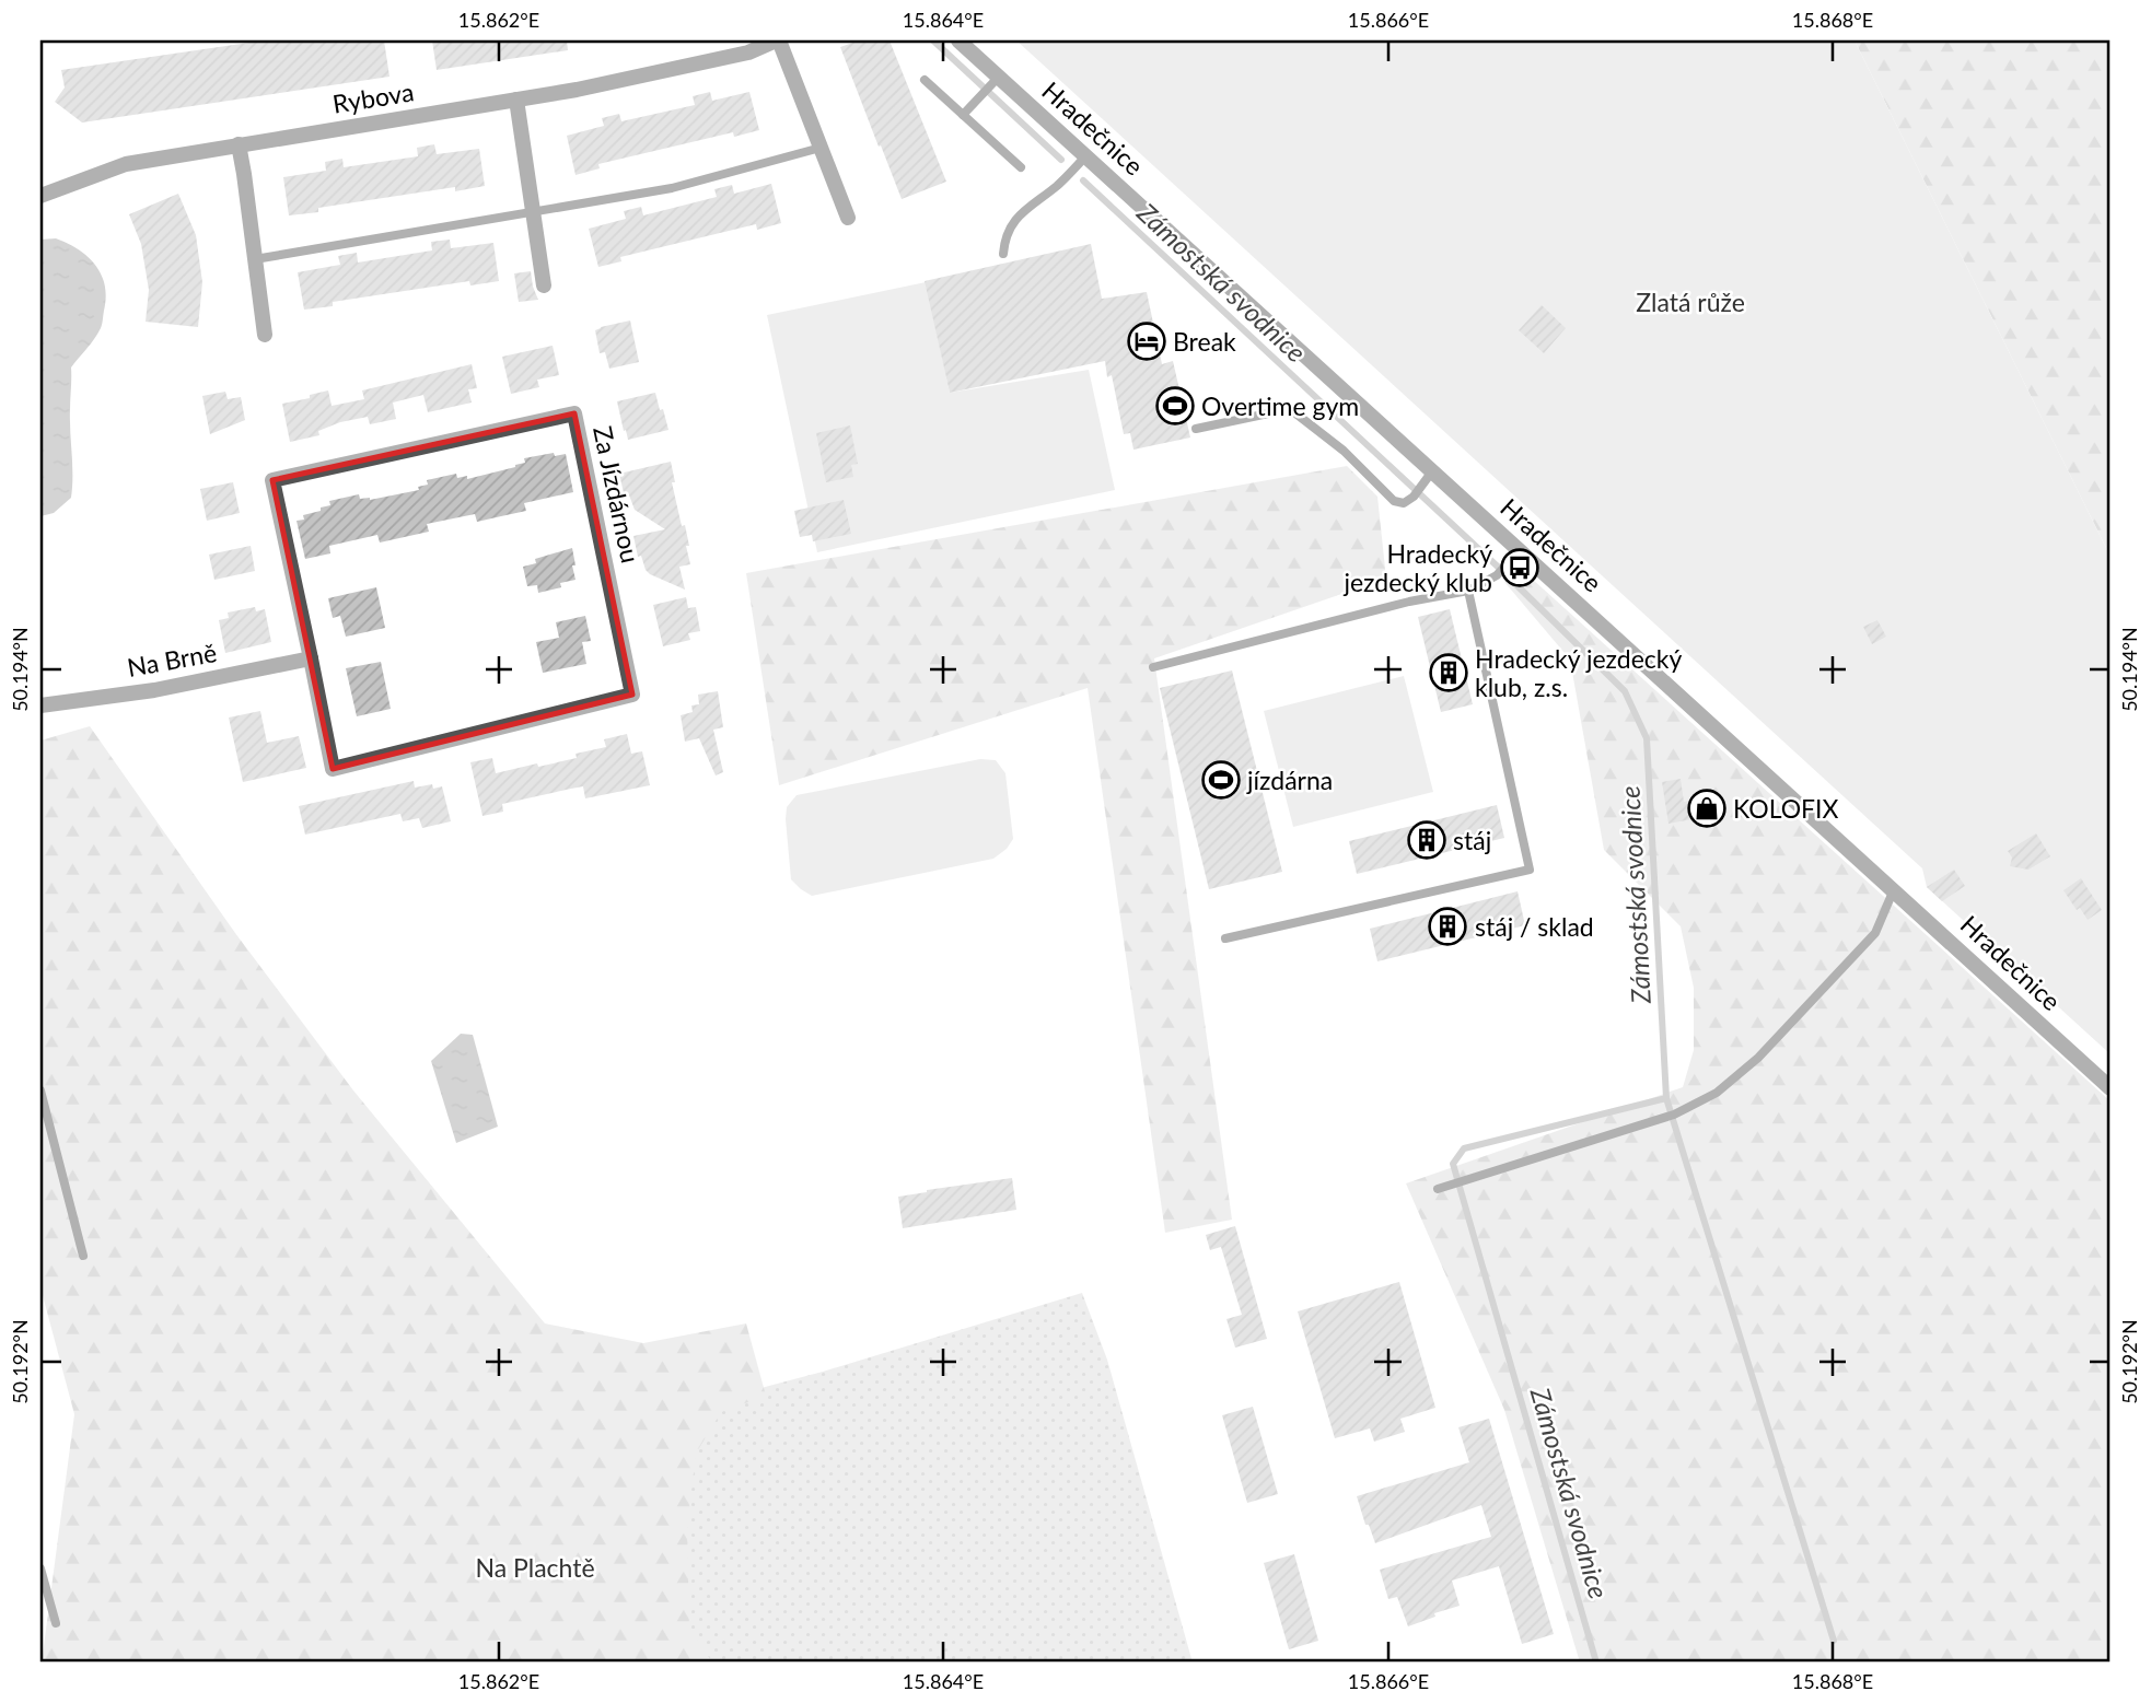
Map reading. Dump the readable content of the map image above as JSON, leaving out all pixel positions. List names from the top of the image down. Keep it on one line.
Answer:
{"streets":{"street":["Rybova","Hradečnice","Za Jízdárnou","Na Brně"]},"crossings":[["Za Jízdárnou","Na Brně"]],"water":["Zámostská svodnice"],"parks":["Zlatá růže","Na Plachtě"],"places":{"hotel":["Break"],"sports":["Overtime gym","jízdárna"],"bus stop":["Hradecký jezdecký klub"],"building":["Hradecký jezdecký klub, z.s.","stáj","stáj / sklad"],"shop":["KOLOFIX"]},"coordinates":["15.862°E","15.864°E","15.866°E","15.868°E","50.194°N","50.192°N"]}
